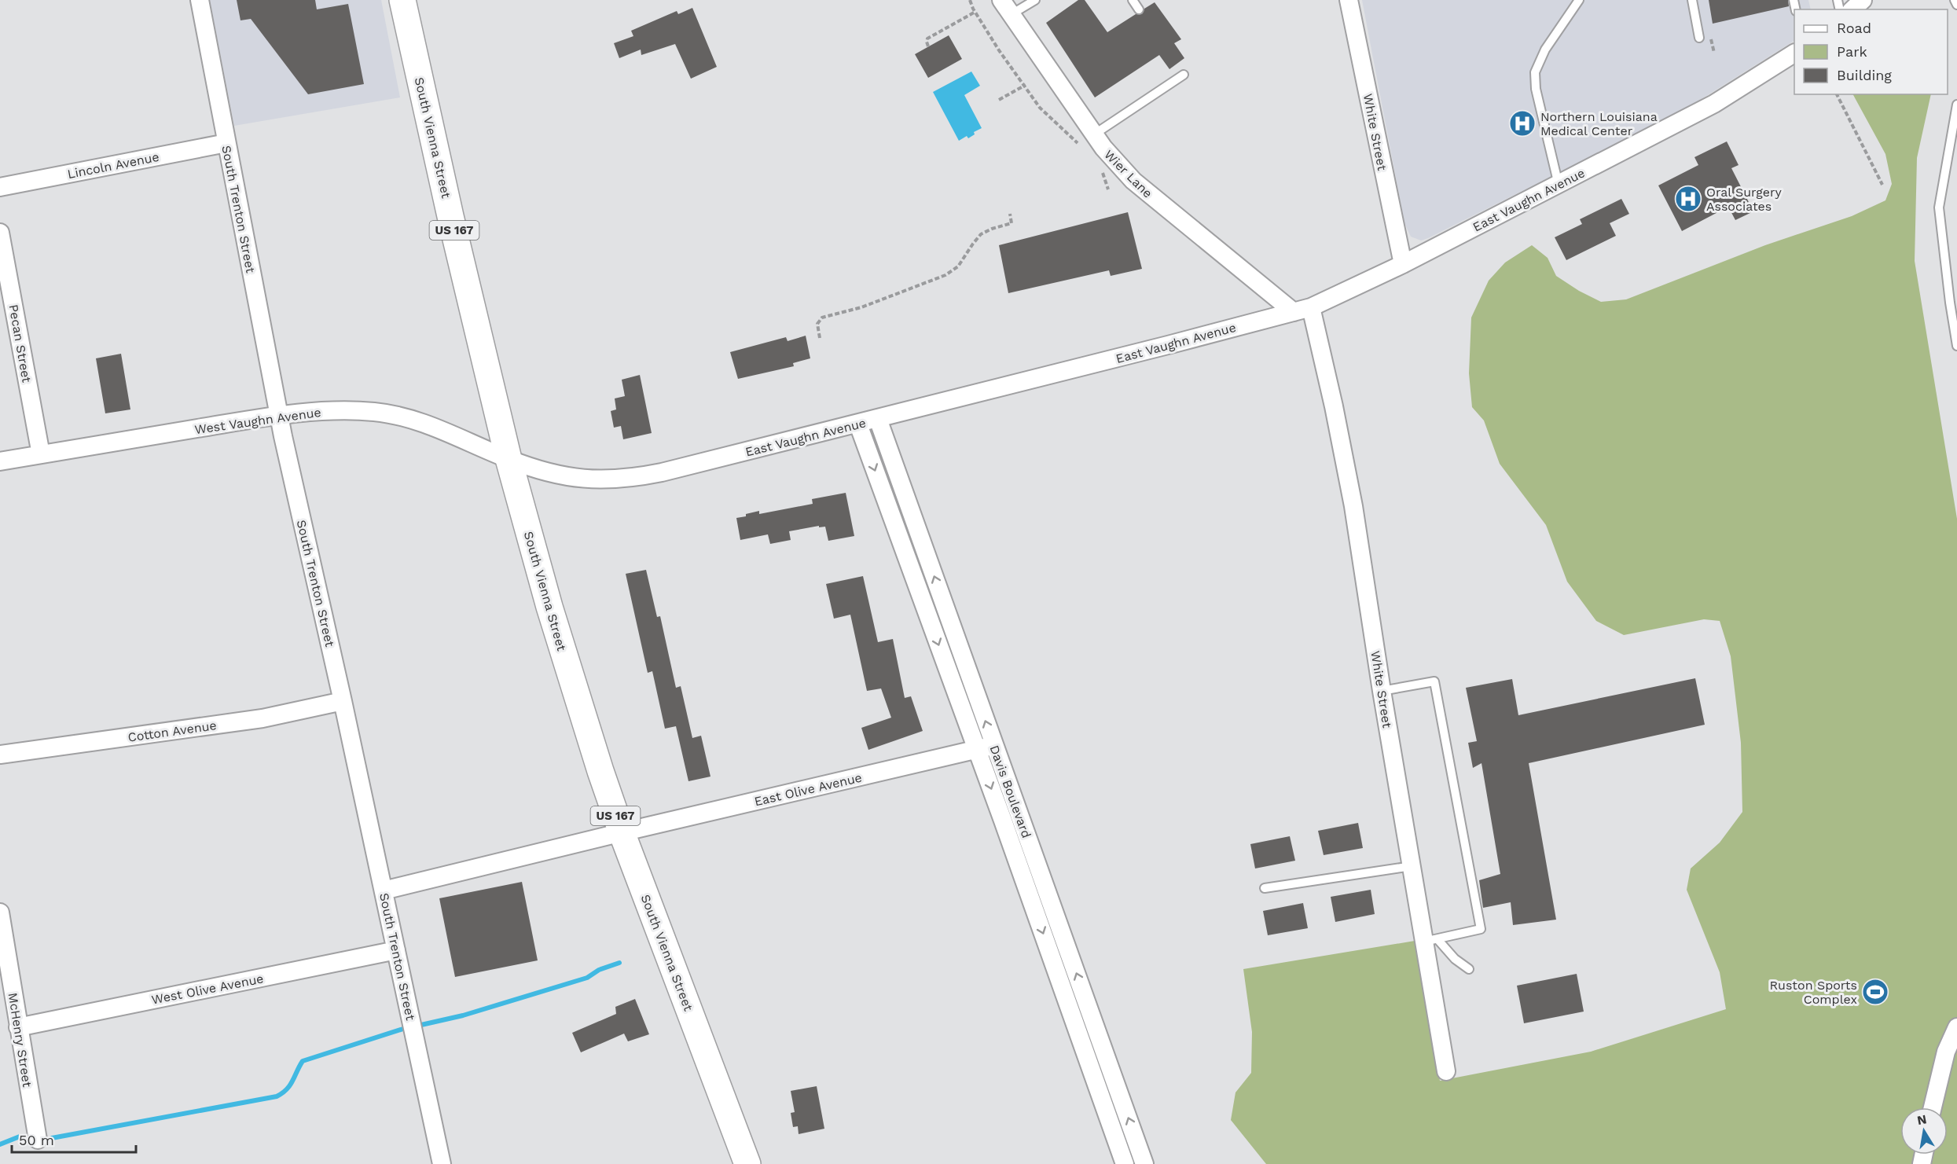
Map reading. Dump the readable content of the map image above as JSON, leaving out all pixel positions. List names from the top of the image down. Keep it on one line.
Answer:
{"streets":{"highway":["South Vienna Street","US 167"],"street":["White Street","Lincoln Avenue","Wier Lane","East Vaughn Avenue","South Trenton Street","Pecan Street","West Vaughn Avenue","Cotton Avenue","East Olive Avenue","Davis Boulevard","West Olive Avenue","McHenry Street"]},"crossings":[["White Street","Wier Lane"],["White Street","East Vaughn Avenue"],["South Vienna Street","East Vaughn Avenue"],["South Vienna Street","West Vaughn Avenue"],["South Vienna Street","East Olive Avenue"],["Lincoln Avenue","South Trenton Street"],["Wier Lane","East Vaughn Avenue"],["East Vaughn Avenue","West Vaughn Avenue"],["East Vaughn Avenue","Davis Boulevard"],["South Trenton Street","West Vaughn Avenue"],["South Trenton Street","Cotton Avenue"],["South Trenton Street","West Olive Avenue"],["Pecan Street","West Vaughn Avenue"],["East Olive Avenue","Davis Boulevard"],["West Olive Avenue","McHenry Street"]],"places":{"hospital":["Northern Louisiana Medical Center","Oral Surgery Associates"],"sports":["Ruston Sports Complex"]},"legend":["Road","Park","Building"],"scale_bar":"50 m","north":"top"}
